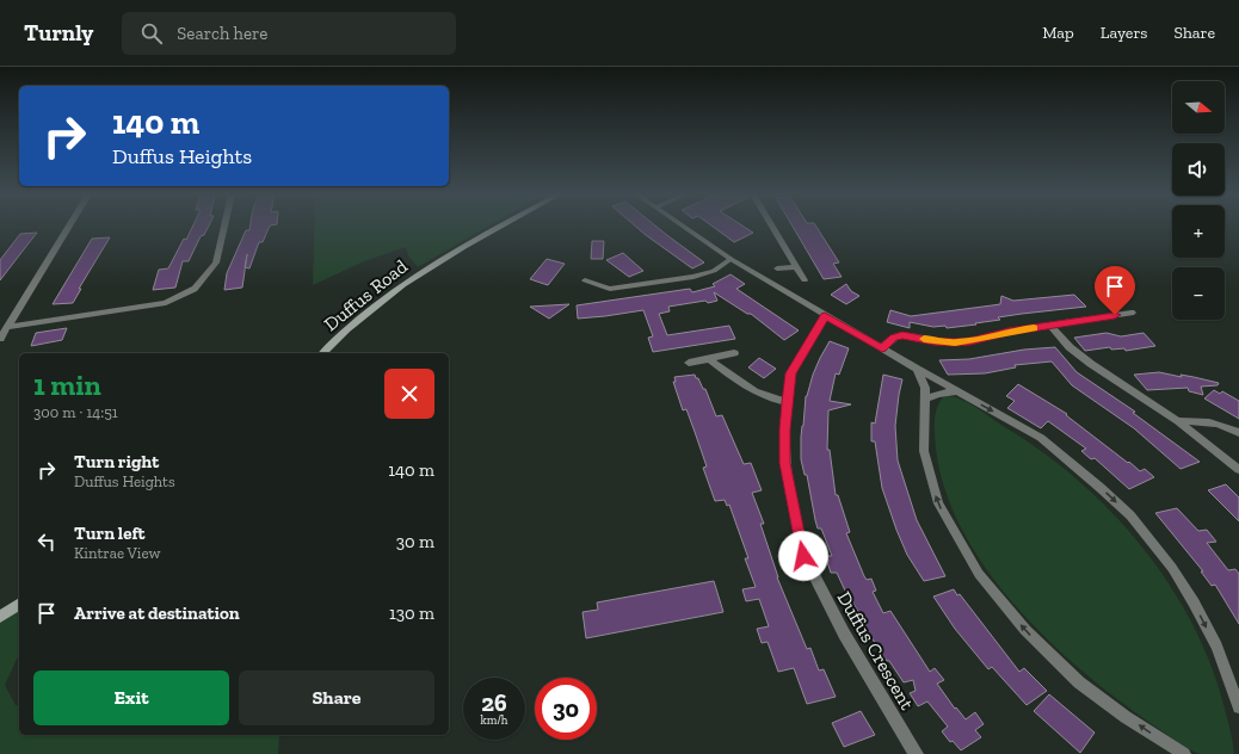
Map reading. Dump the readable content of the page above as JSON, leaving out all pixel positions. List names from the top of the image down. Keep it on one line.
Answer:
{"streets":{"main road":["Duffus Road"],"street":["Duffus Crescent"]},"north":"right","page":{"header":"Turnly","search":"Search here","nav":["Map","Layers","Share"],"map_buttons":["+","−"],"turn":["140 m","Duffus Heights"],"heading":["1 min","300 m · 14:51"],"list":[{"name":"Turn right","note":"Duffus Heights","value":"140 m"},{"name":"Turn left","note":"Kintrae View","value":"30 m"},{"name":"Arrive at destination","value":"130 m"}],"buttons":["Exit","Share"],"speed":"26 km/h","limit":"30"}}
